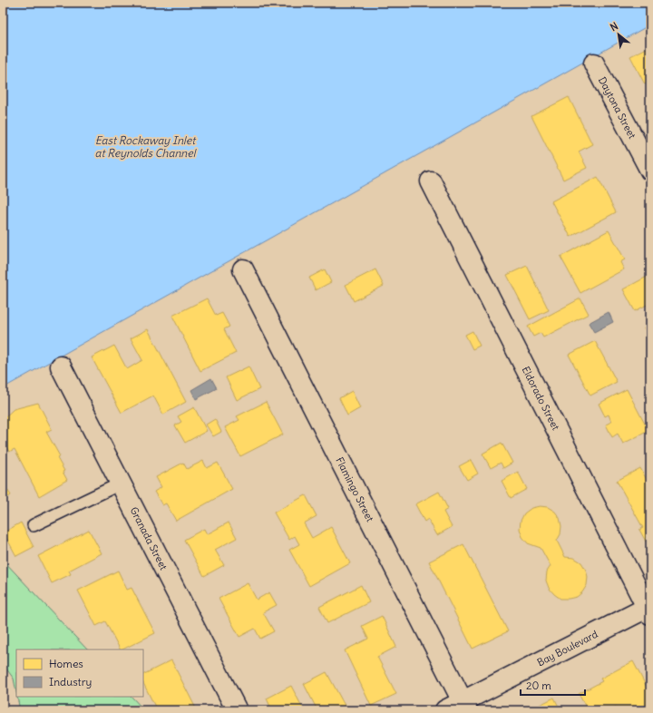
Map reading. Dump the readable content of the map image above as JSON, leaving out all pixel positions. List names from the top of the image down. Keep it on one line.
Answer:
{"streets":{"street":["Daytona Street","Eldorado Street","Flamingo Street","Granada Street","Bay Boulevard"]},"crossings":[["Eldorado Street","Bay Boulevard"],["Flamingo Street","Bay Boulevard"]],"water":["East Rockaway Inlet at Reynolds Channel"],"legend":["Homes","Industry"],"scale_bar":"20 m","north":"top left"}
